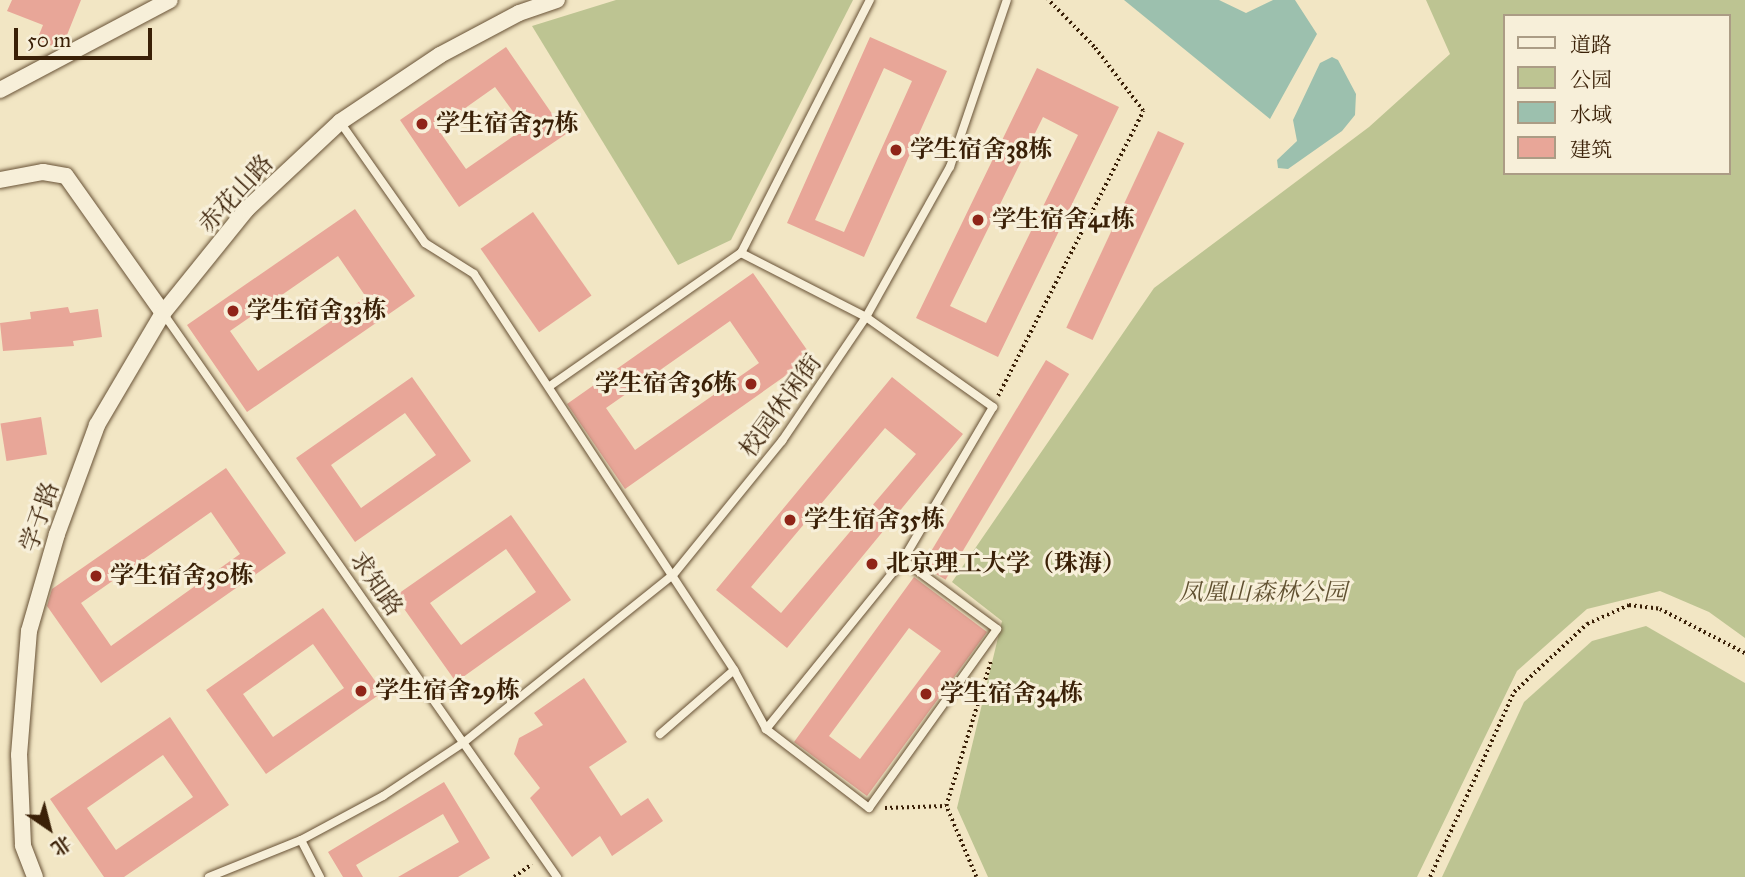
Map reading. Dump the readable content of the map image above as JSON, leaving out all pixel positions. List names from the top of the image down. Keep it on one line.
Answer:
{"streets":{"street":["赤花山路","学子路"],"lane":["校园休闲街","求知路"]},"crossings":[["赤花山路","学子路"],["赤花山路","求知路"],["校园休闲街","求知路"],["学子路","求知路"]],"parks":["凤凰山森林公园"],"places":["学生宿舍37栋","学生宿舍38栋","学生宿舍41栋","学生宿舍33栋","学生宿舍36栋","学生宿舍35栋","北京理工大学（珠海）","学生宿舍30栋","学生宿舍29栋","学生宿舍34栋"],"legend":["道路","公园","水域","建筑"],"scale_bar":"50 m","north":"bottom right"}
